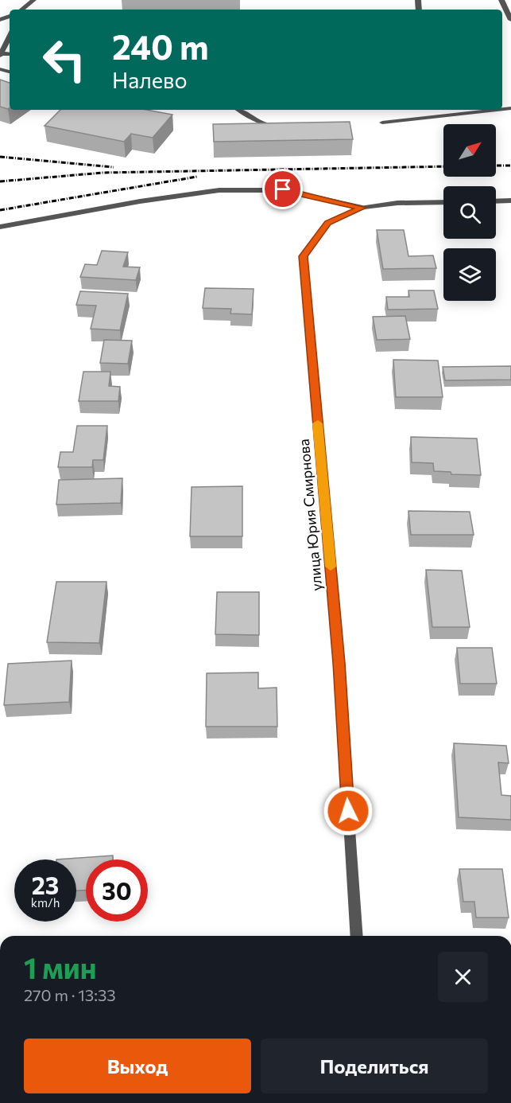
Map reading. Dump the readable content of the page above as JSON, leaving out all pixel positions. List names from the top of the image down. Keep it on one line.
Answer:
{"streets":{"street":["улица Юрия Смирнова"]},"north":"top right","page":{"turn":["240 m","Налево"],"speed":"23 km/h","limit":"30","heading":["1 мин","270 m · 13:33"],"buttons":["Выход","Поделиться"]}}
